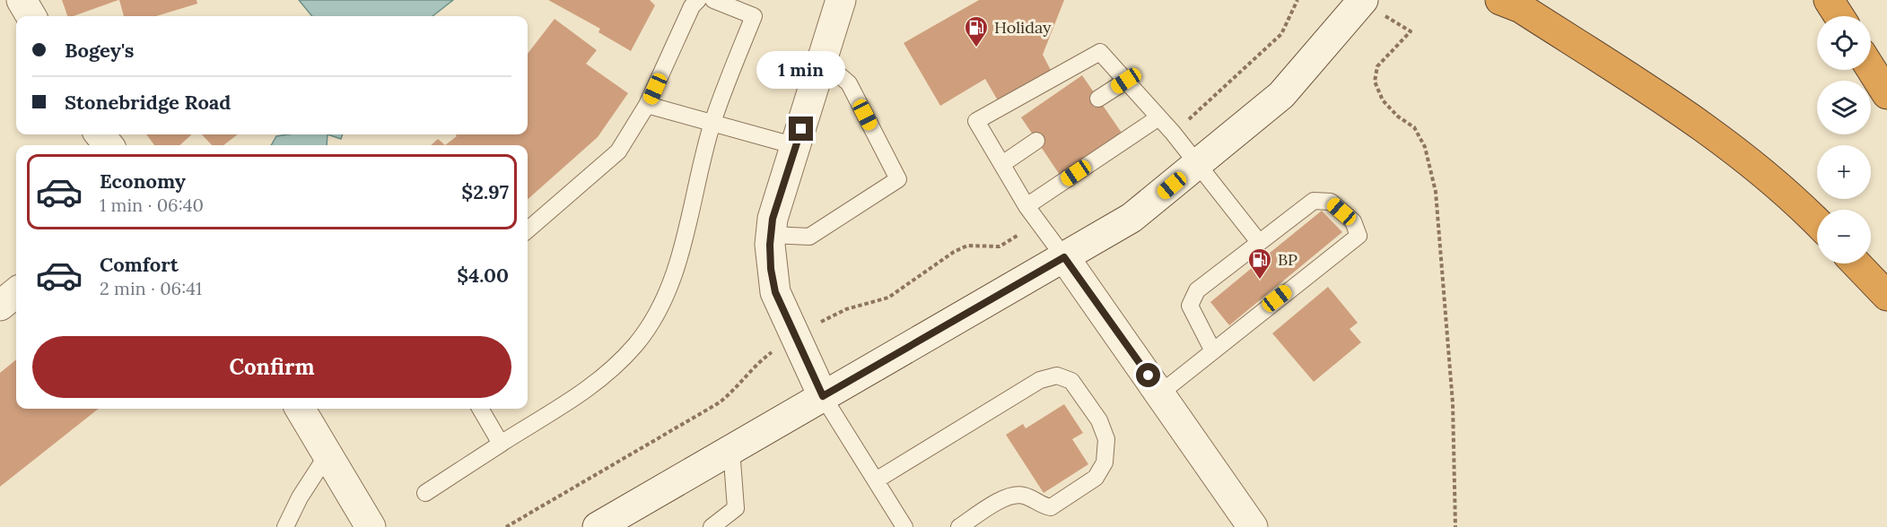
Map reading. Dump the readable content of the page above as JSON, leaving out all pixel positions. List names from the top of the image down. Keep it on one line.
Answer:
{"places":{"fuel station":["Holiday","BP"]},"page":{"map_buttons":["+","−"],"banner":["Bogey's","Stonebridge Road"],"bubble":"1 min","list":[{"name":"Economy","note":"1 min · 06:40","value":"$2.97"},{"name":"Comfort","note":"2 min · 06:41","value":"$4.00"}],"buttons":"Confirm"}}
